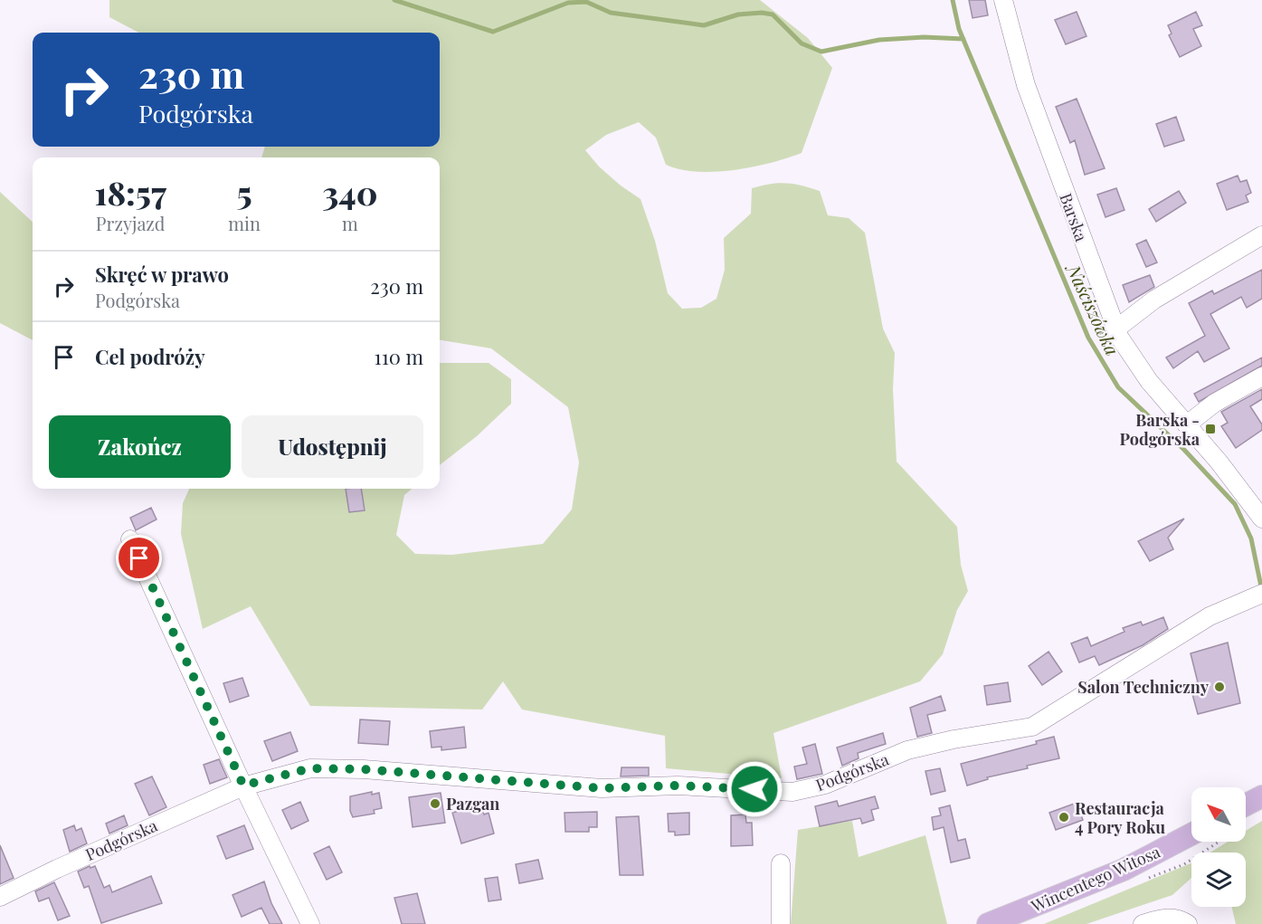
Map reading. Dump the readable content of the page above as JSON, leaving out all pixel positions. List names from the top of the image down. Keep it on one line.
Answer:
{"streets":{"main road":["Wincentego Witosa"],"street":["Barska","Podgórska"]},"water":["Naściszówka"],"places":{"transit":["Barska - Podgórska"],"other":["Salon Techniczny","Pazgan","Restauracja 4 Pory Roku"]},"north":"top left","page":{"turn":["230 m","Podgórska"],"eta":["18:57","Przyjazd","5","min","340","m"],"list":[{"name":"Skręć w prawo","note":"Podgórska","value":"230 m"},{"name":"Cel podróży","value":"110 m"}],"buttons":["Zakończ","Udostępnij"]}}
